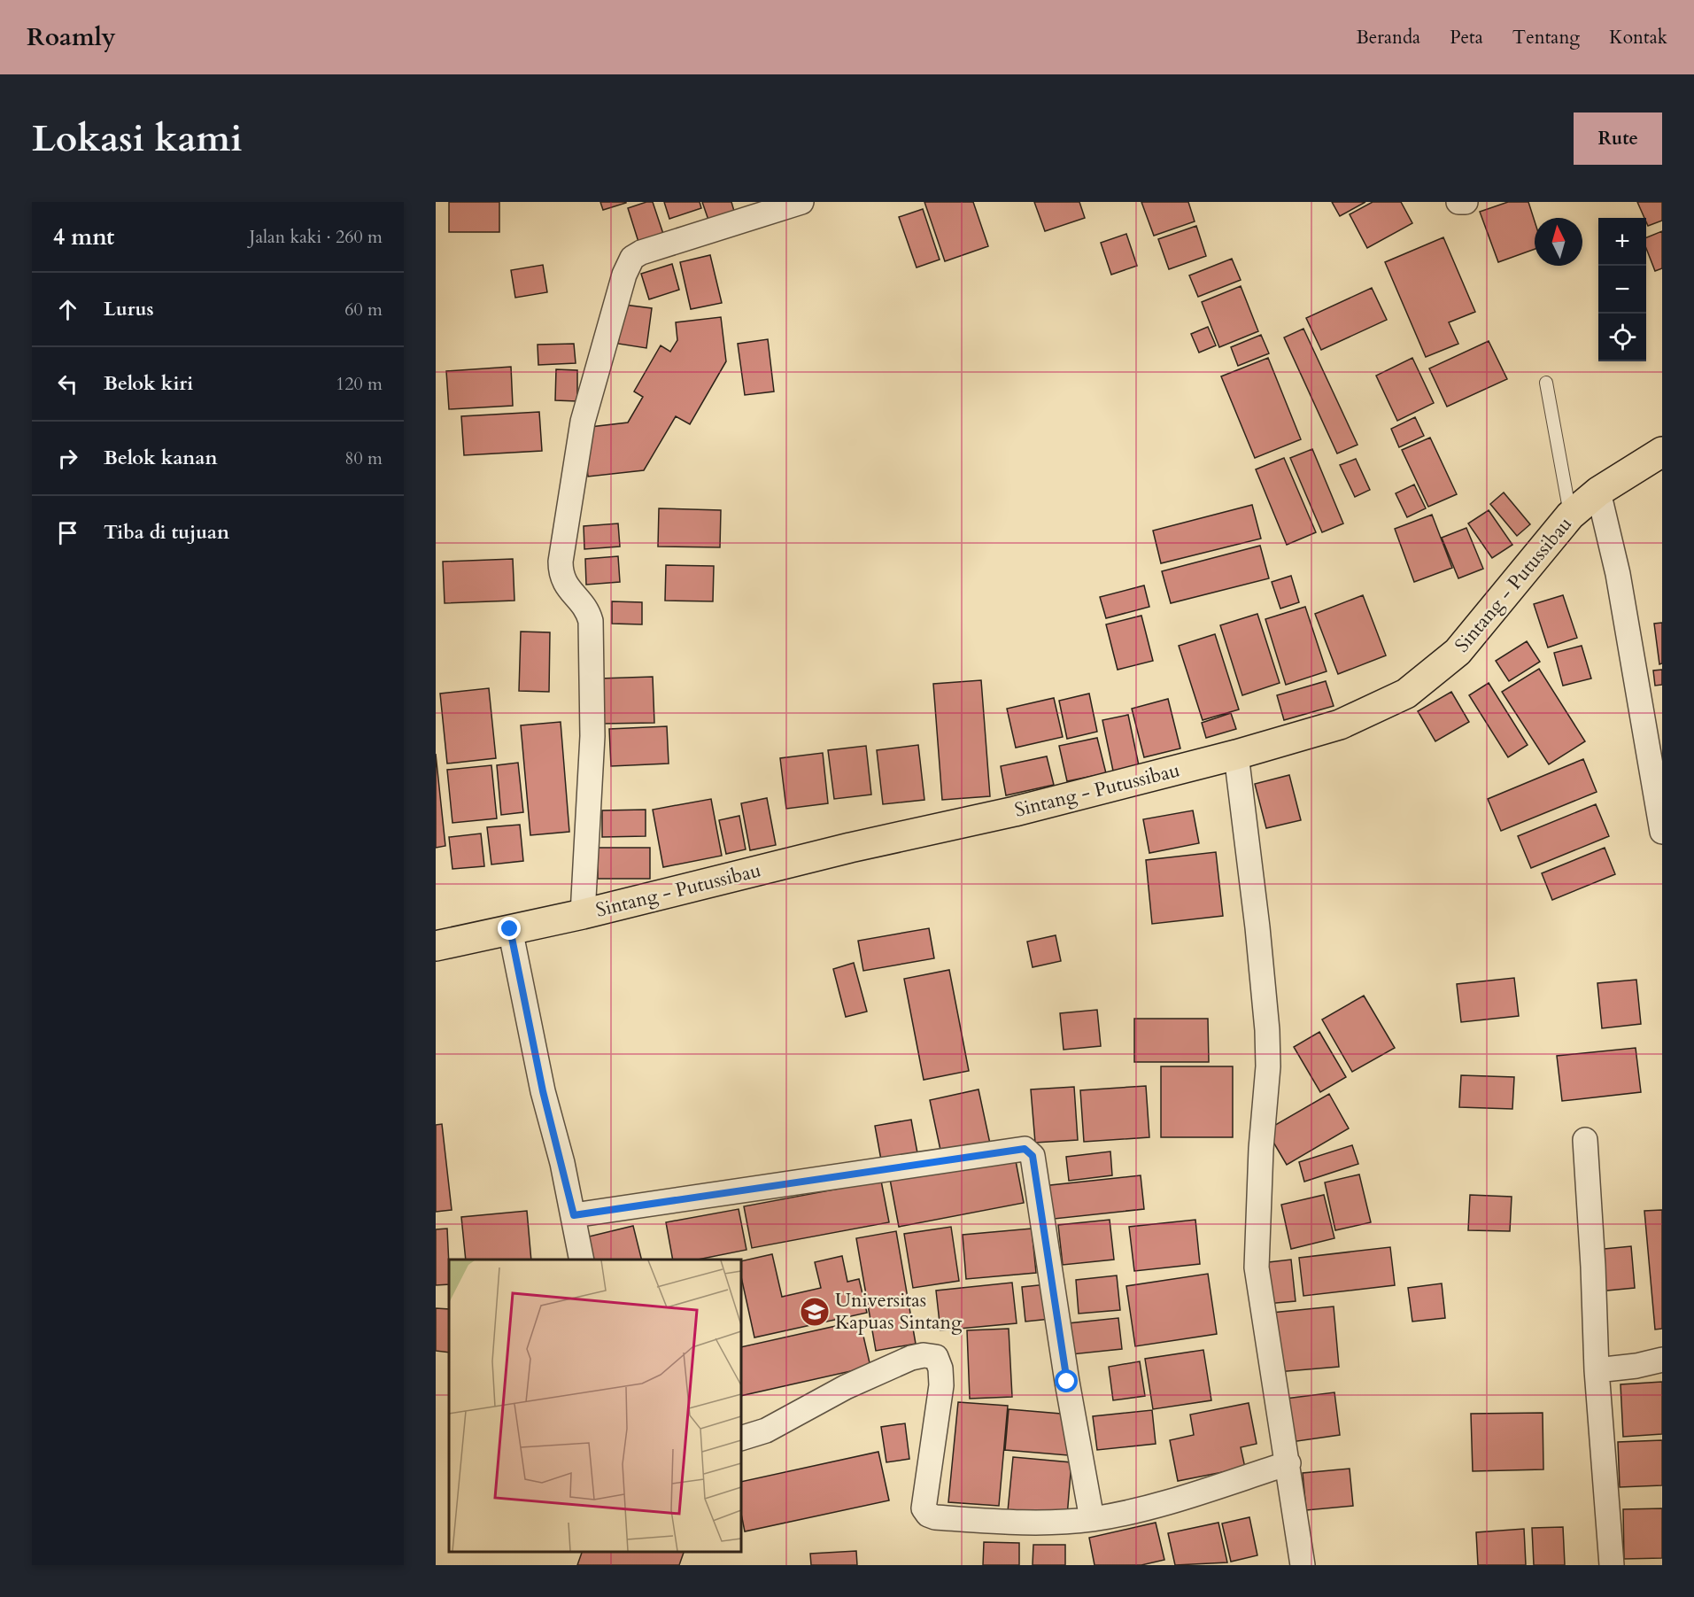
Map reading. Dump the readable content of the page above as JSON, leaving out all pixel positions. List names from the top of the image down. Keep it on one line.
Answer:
{"streets":{"highway":["Sintang - Putussibau"]},"places":{"school or university":["Universitas Kapuas Sintang"]},"north":"top","page":{"header":"Roamly","nav":["Beranda","Peta","Tentang","Kontak"],"buttons":"Rute","title":"Lokasi kami","heading":["4 mnt","Jalan kaki · 260 m"],"map_buttons":["+","−"],"list":[["Lurus","60 m"],["Belok kiri","120 m"],["Belok kanan","80 m"],"Tiba di tujuan"]}}
